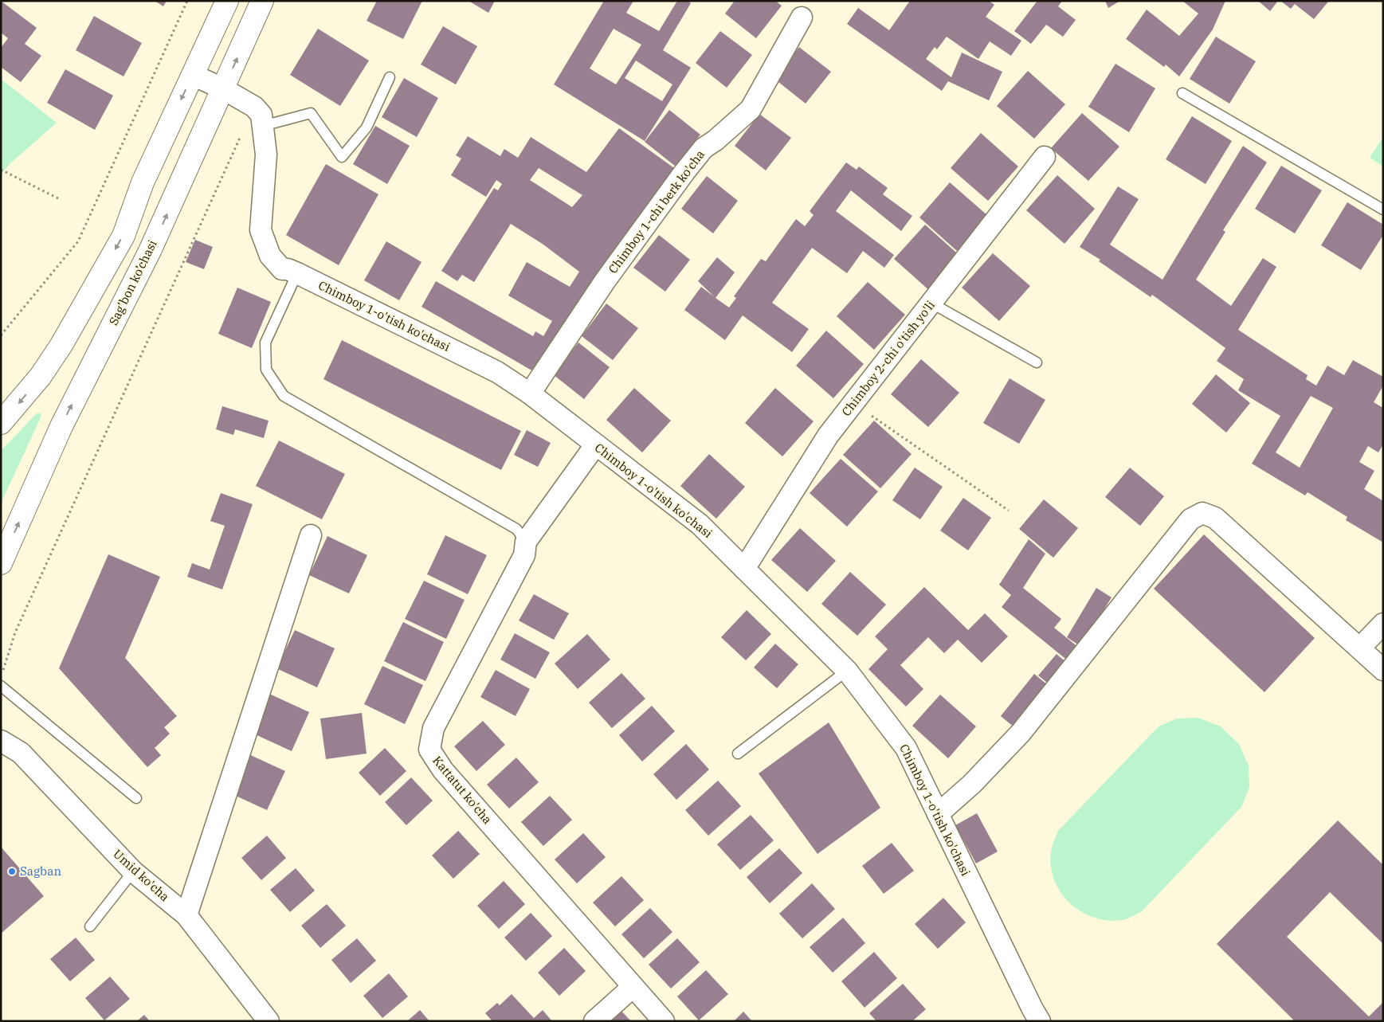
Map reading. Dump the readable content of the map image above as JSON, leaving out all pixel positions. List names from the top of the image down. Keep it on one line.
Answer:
{"streets":{"main road":["Sag’bon ko’chasi"],"street":["Chimboy 1-chi berk ko'cha","Chimboy 1-o'tish ko'chasi","Chimboy 2-chi o'tish yo'li","Kattatut ko'cha","Umid ko'cha"]},"crossings":[["Chimboy 1-chi berk ko'cha","Chimboy 1-o'tish ko'chasi"],["Chimboy 1-o'tish ko'chasi","Chimboy 2-chi o'tish yo'li"],["Chimboy 1-o'tish ko'chasi","Kattatut ko'cha"]],"places":["Sagban"]}
